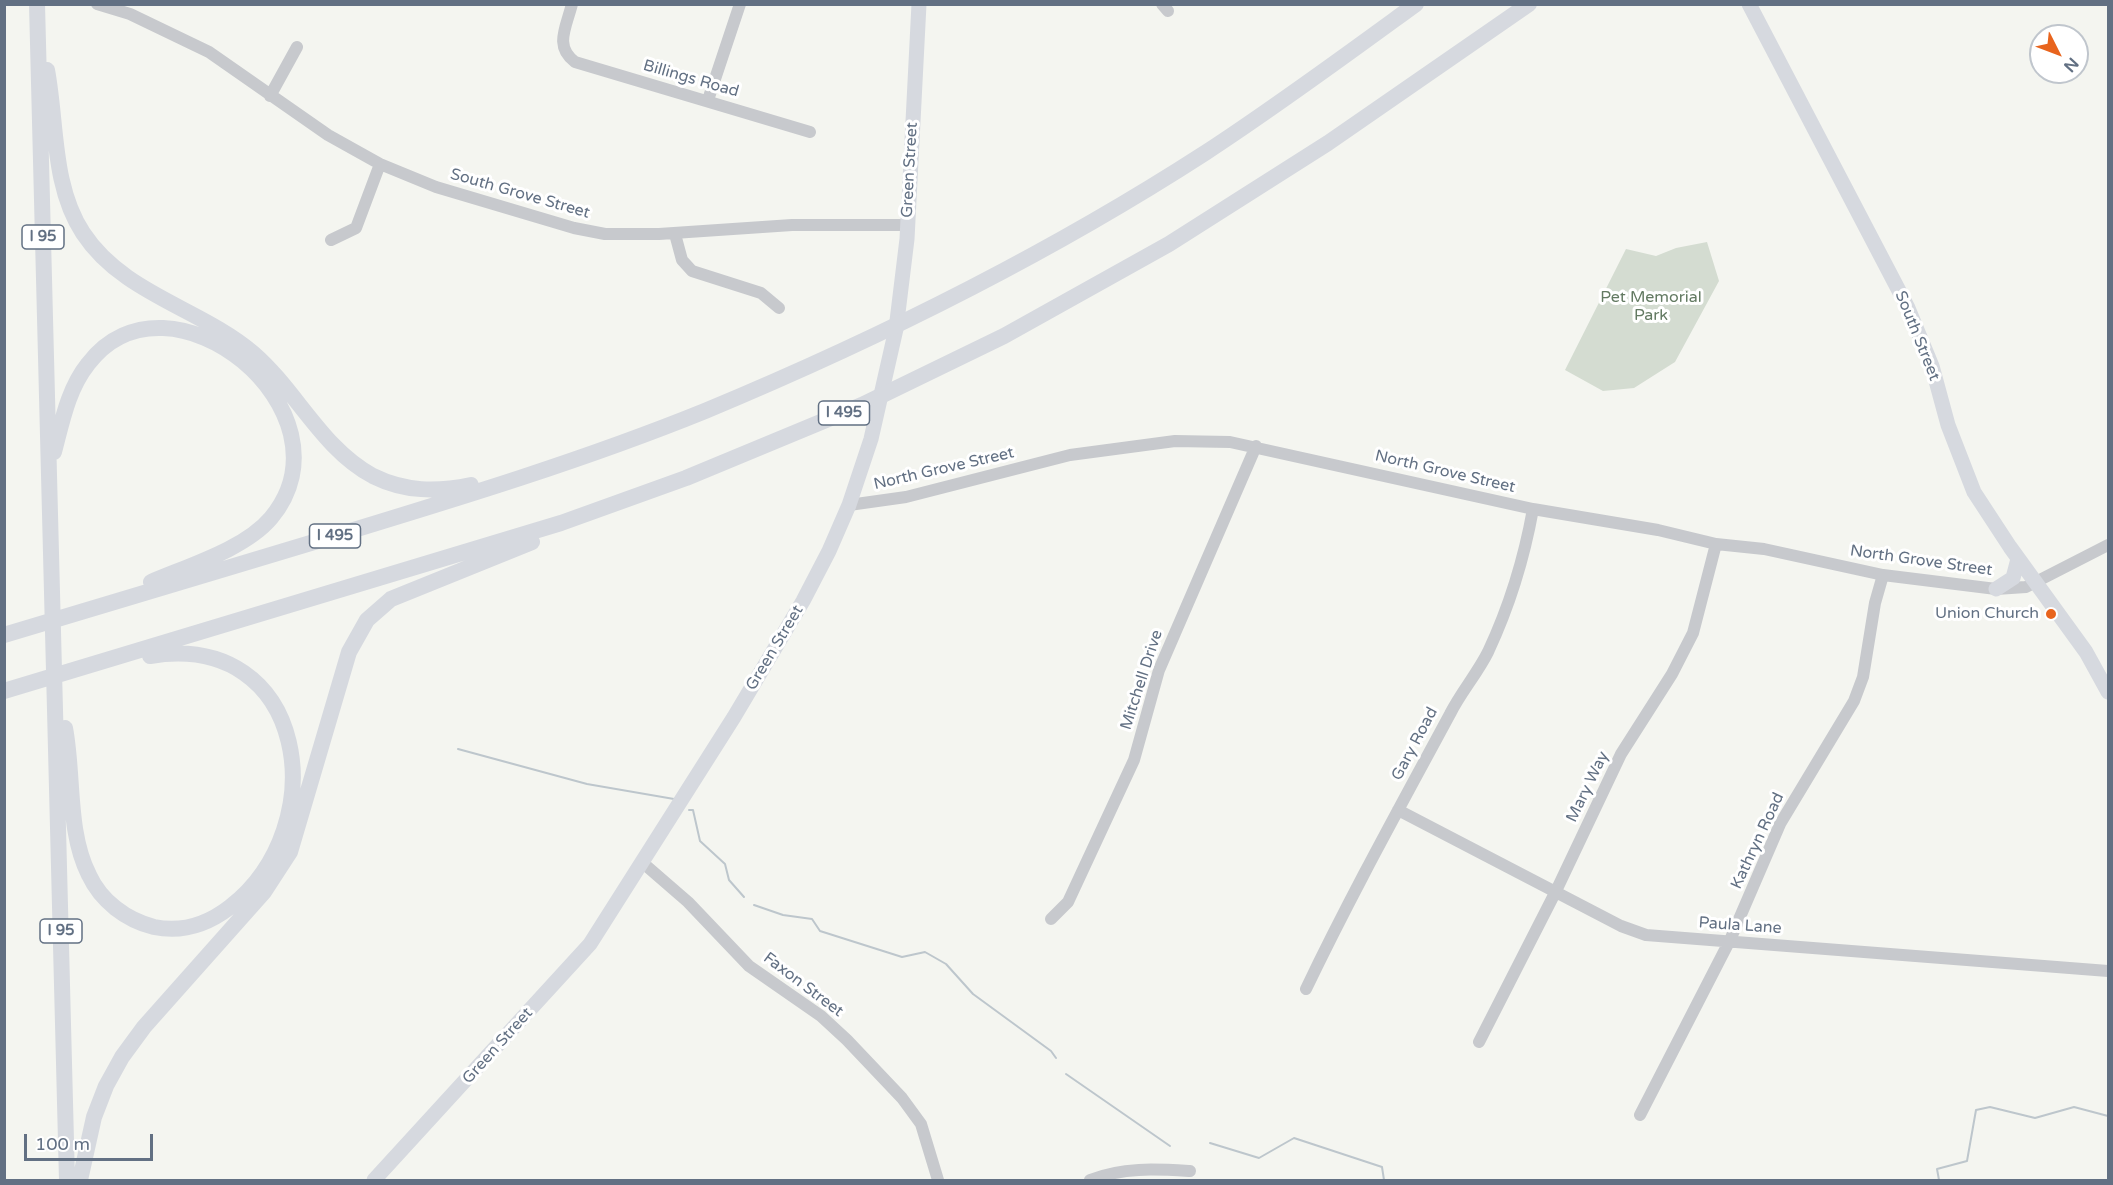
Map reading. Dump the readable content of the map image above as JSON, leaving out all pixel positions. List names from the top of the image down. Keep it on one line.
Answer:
{"streets":{"highway":["I 95","I 495"],"main road":["Green Street","South Street"],"street":["Billings Road","South Grove Street","North Grove Street","Mitchell Drive","Gary Road","Mary Way","Kathryn Road","Paula Lane","Faxon Street"]},"crossings":[["Green Street","South Grove Street"],["Green Street","North Grove Street"],["Green Street","Faxon Street"],["South Street","North Grove Street"],["North Grove Street","Mitchell Drive"],["North Grove Street","Gary Road"],["North Grove Street","Mary Way"],["North Grove Street","Kathryn Road"],["Gary Road","Paula Lane"],["Mary Way","Paula Lane"],["Kathryn Road","Paula Lane"]],"parks":["Pet Memorial Park"],"places":["Union Church"],"scale_bar":"100 m","north":"bottom right"}
